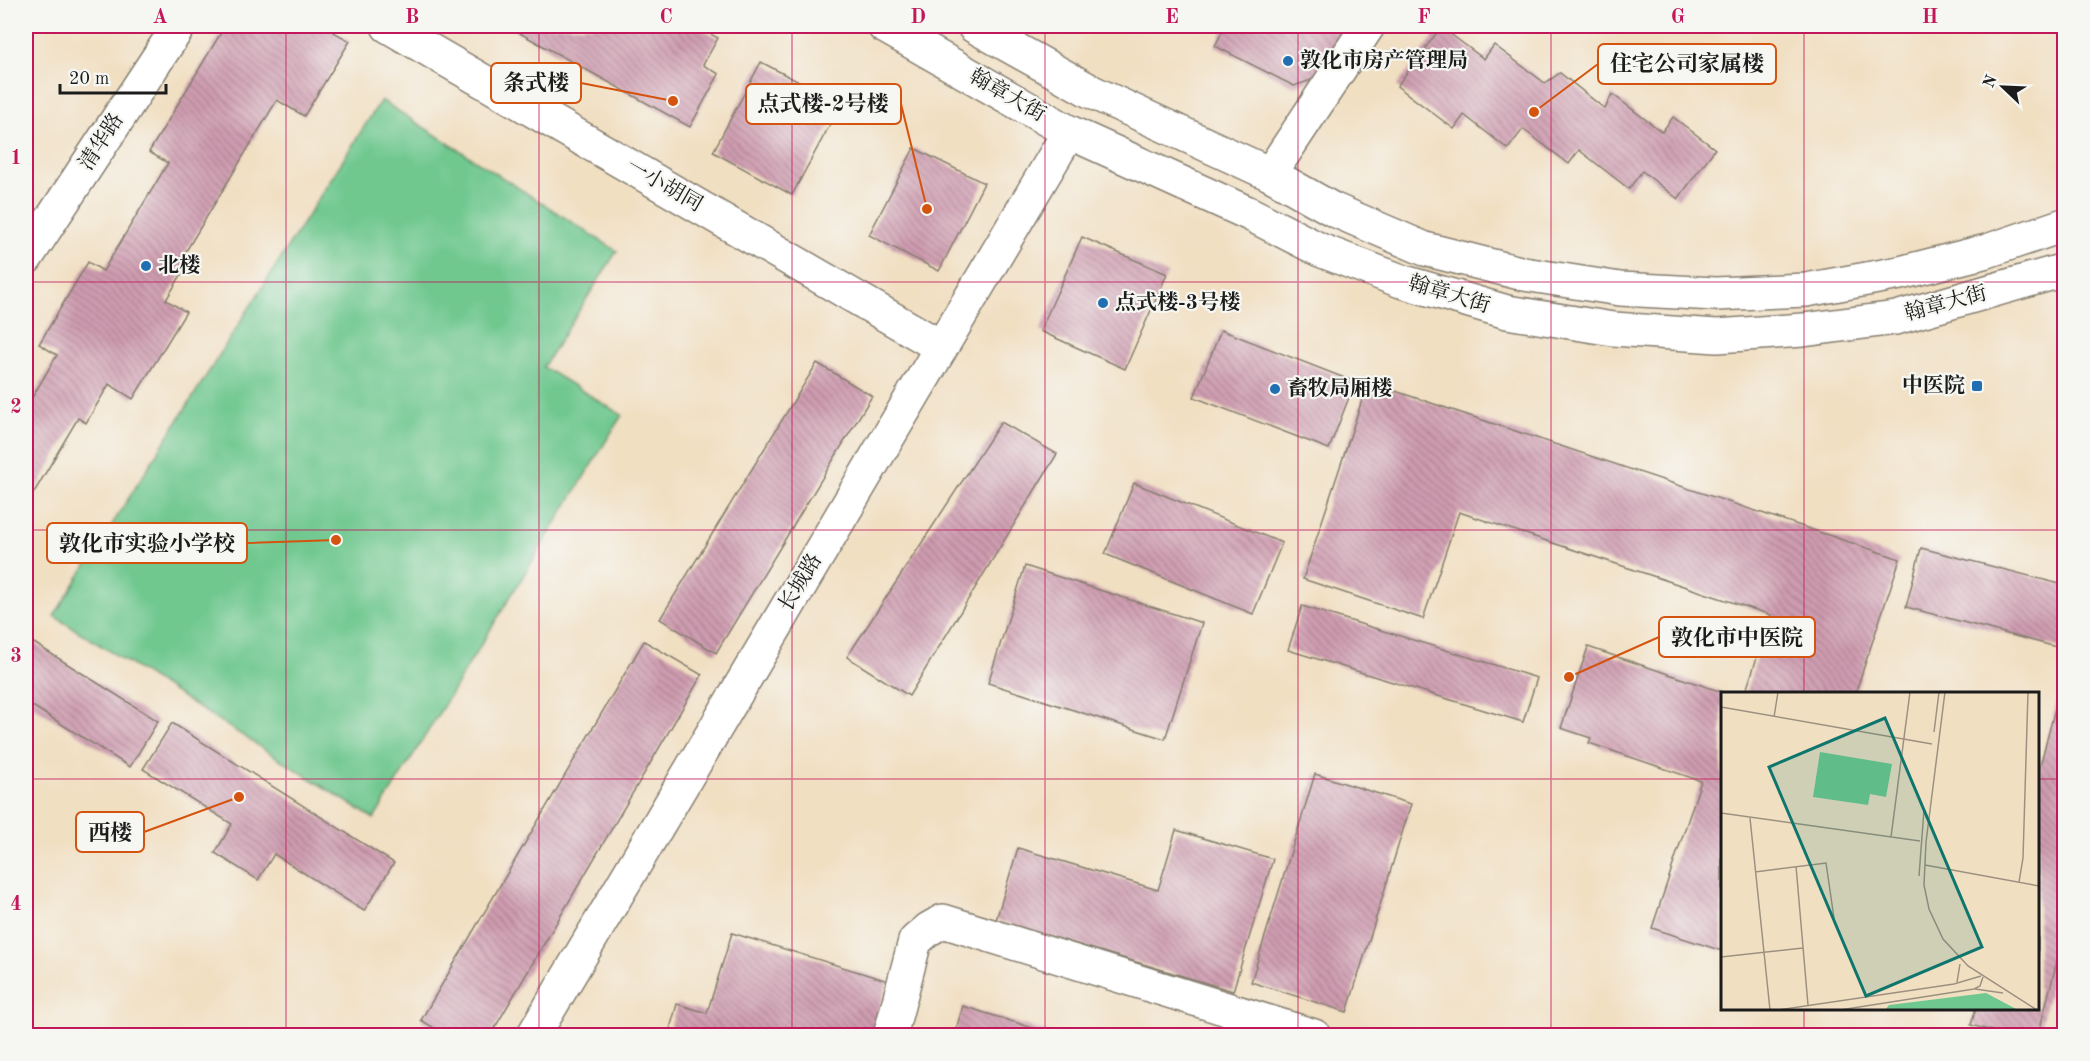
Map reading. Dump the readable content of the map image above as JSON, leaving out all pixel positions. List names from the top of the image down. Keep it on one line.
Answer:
{"streets":{"street":["翰章大街","清华路","一小胡同","长城路"]},"crossings":[["翰章大街","长城路"],["一小胡同","长城路"]],"places":{"other":["敦化市房产管理局","条式楼","住宅公司家属楼","点式楼-2号楼","北楼","点式楼-3号楼","畜牧局厢楼","敦化市实验小学校","敦化市中医院","西楼"],"transit":["中医院"]},"scale_bar":"20 m","north":"top left","grid":{"columns":["A","B","C","D","E","F","G","H"],"rows":["1","2","3","4"]}}
